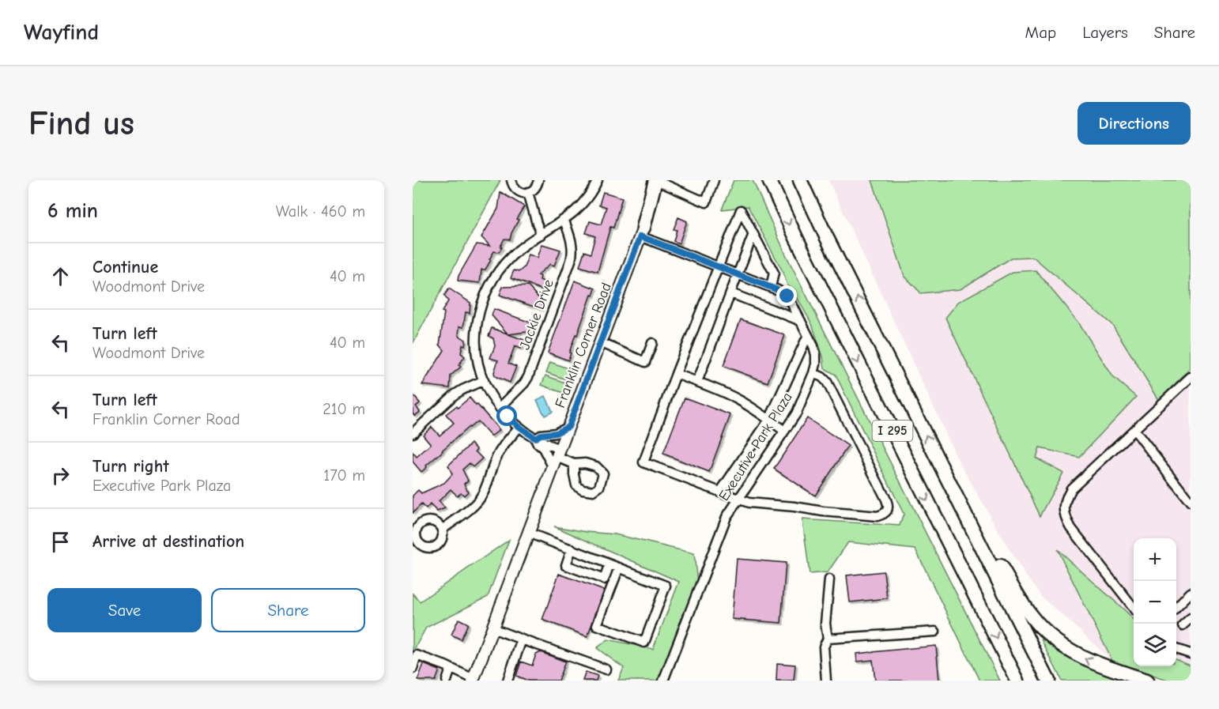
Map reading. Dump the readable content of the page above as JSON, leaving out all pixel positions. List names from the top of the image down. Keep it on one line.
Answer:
{"streets":{"highway":["I 295"],"main road":["Franklin Corner Road"],"street":["Jackie Drive","Executive Park Plaza"]},"crossings":[["Franklin Corner Road","Executive Park Plaza"]],"page":{"header":"Wayfind","nav":["Map","Layers","Share"],"buttons":["Directions",["Save","Share"]],"title":"Find us","heading":["6 min","Walk · 460 m"],"list":[["Continue","Woodmont Drive","40 m"],["Turn left","Woodmont Drive","40 m"],["Turn left","Franklin Corner Road","210 m"],["Turn right","Executive Park Plaza","170 m"],"Arrive at destination"],"map_buttons":["+","−"]}}
